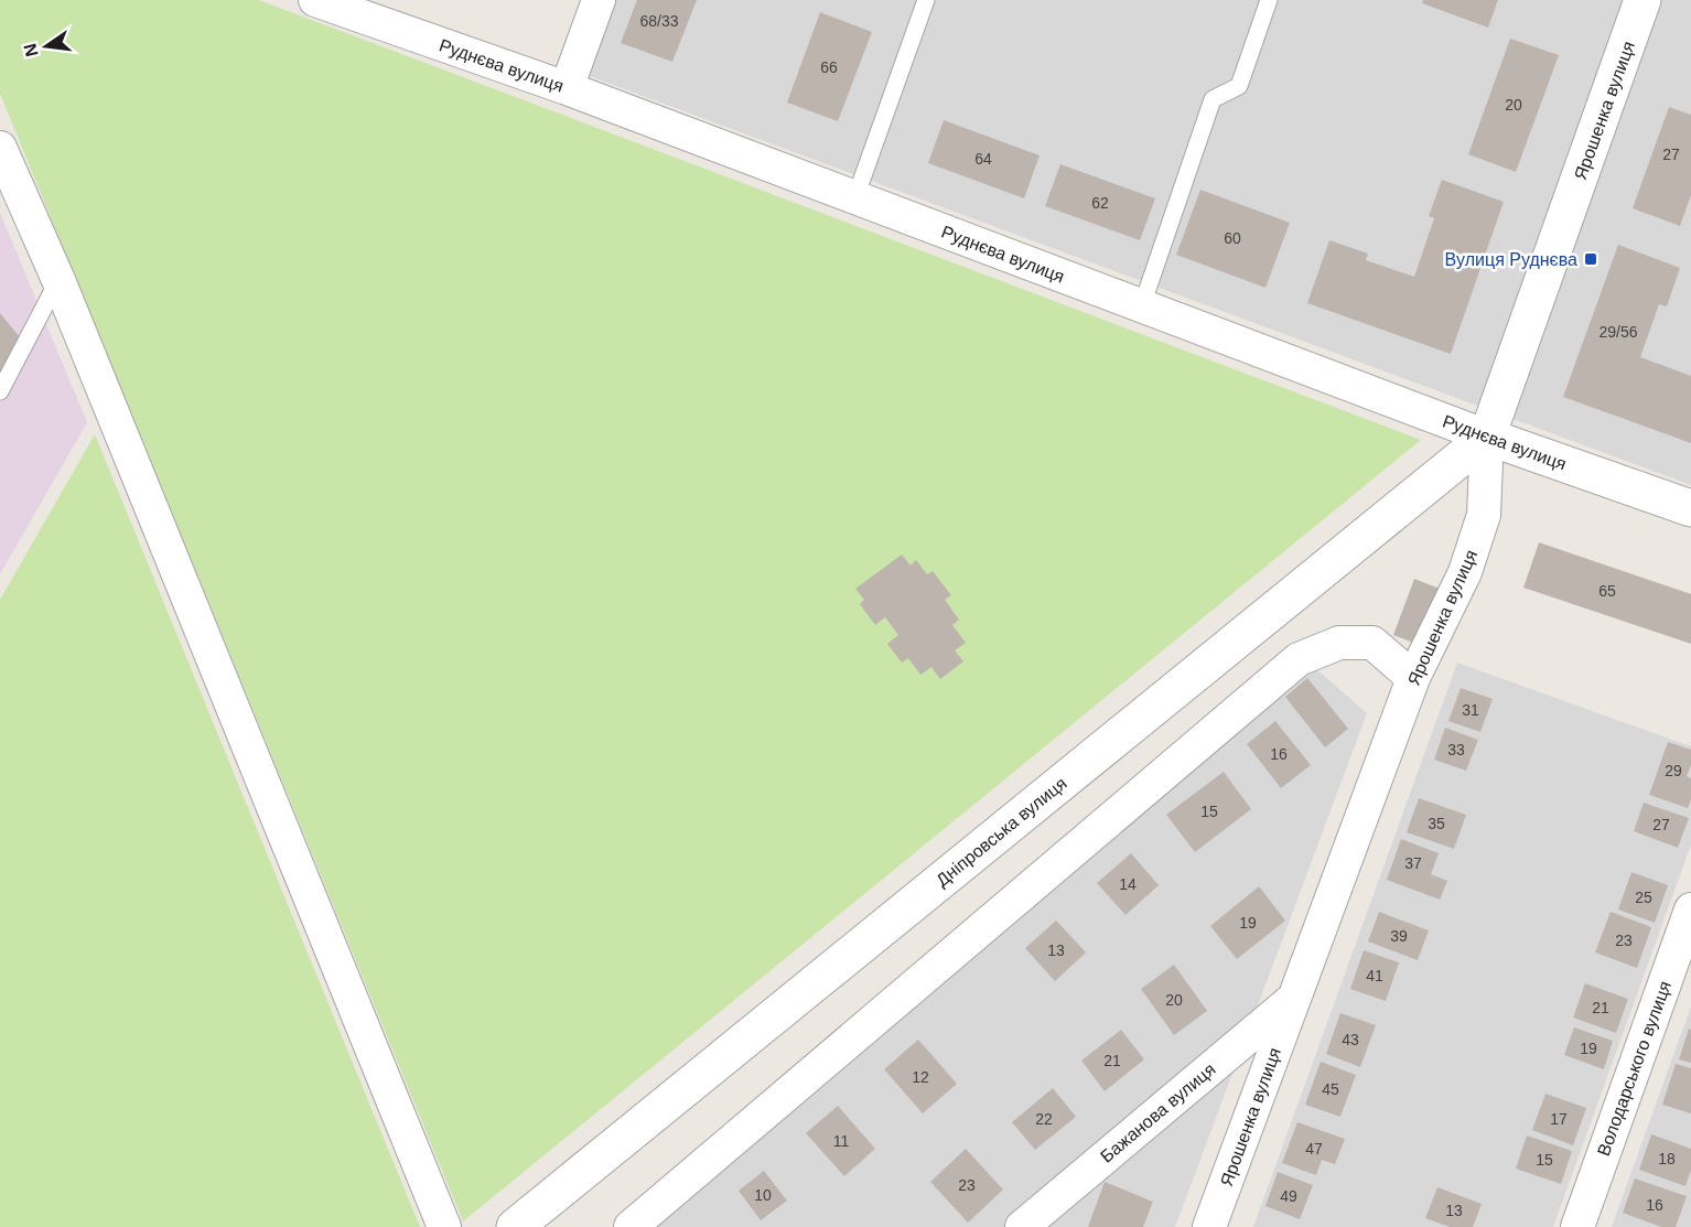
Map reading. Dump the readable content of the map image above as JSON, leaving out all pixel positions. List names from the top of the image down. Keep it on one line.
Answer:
{"streets":{"street":["Руднєва вулиця","Ярошенка вулиця","Дніпровська вулиця","Володарського вулиця","Бажанова вулиця"]},"crossings":[["Руднєва вулиця","Ярошенка вулиця"],["Руднєва вулиця","Дніпровська вулиця"],["Ярошенка вулиця","Дніпровська вулиця"],["Ярошенка вулиця","Бажанова вулиця"]],"places":{"transit":["Вулиця Руднєва"]},"house_numbers":["68/33","66","20","27","64","62","60","29/56","65","31","33","16","29","15","35","27","37","14","25","19","39","23","13","41","20","21","43","19","21","12","45","22","17","11","47","18","15","23","10","49","16","13"],"north":"left"}
